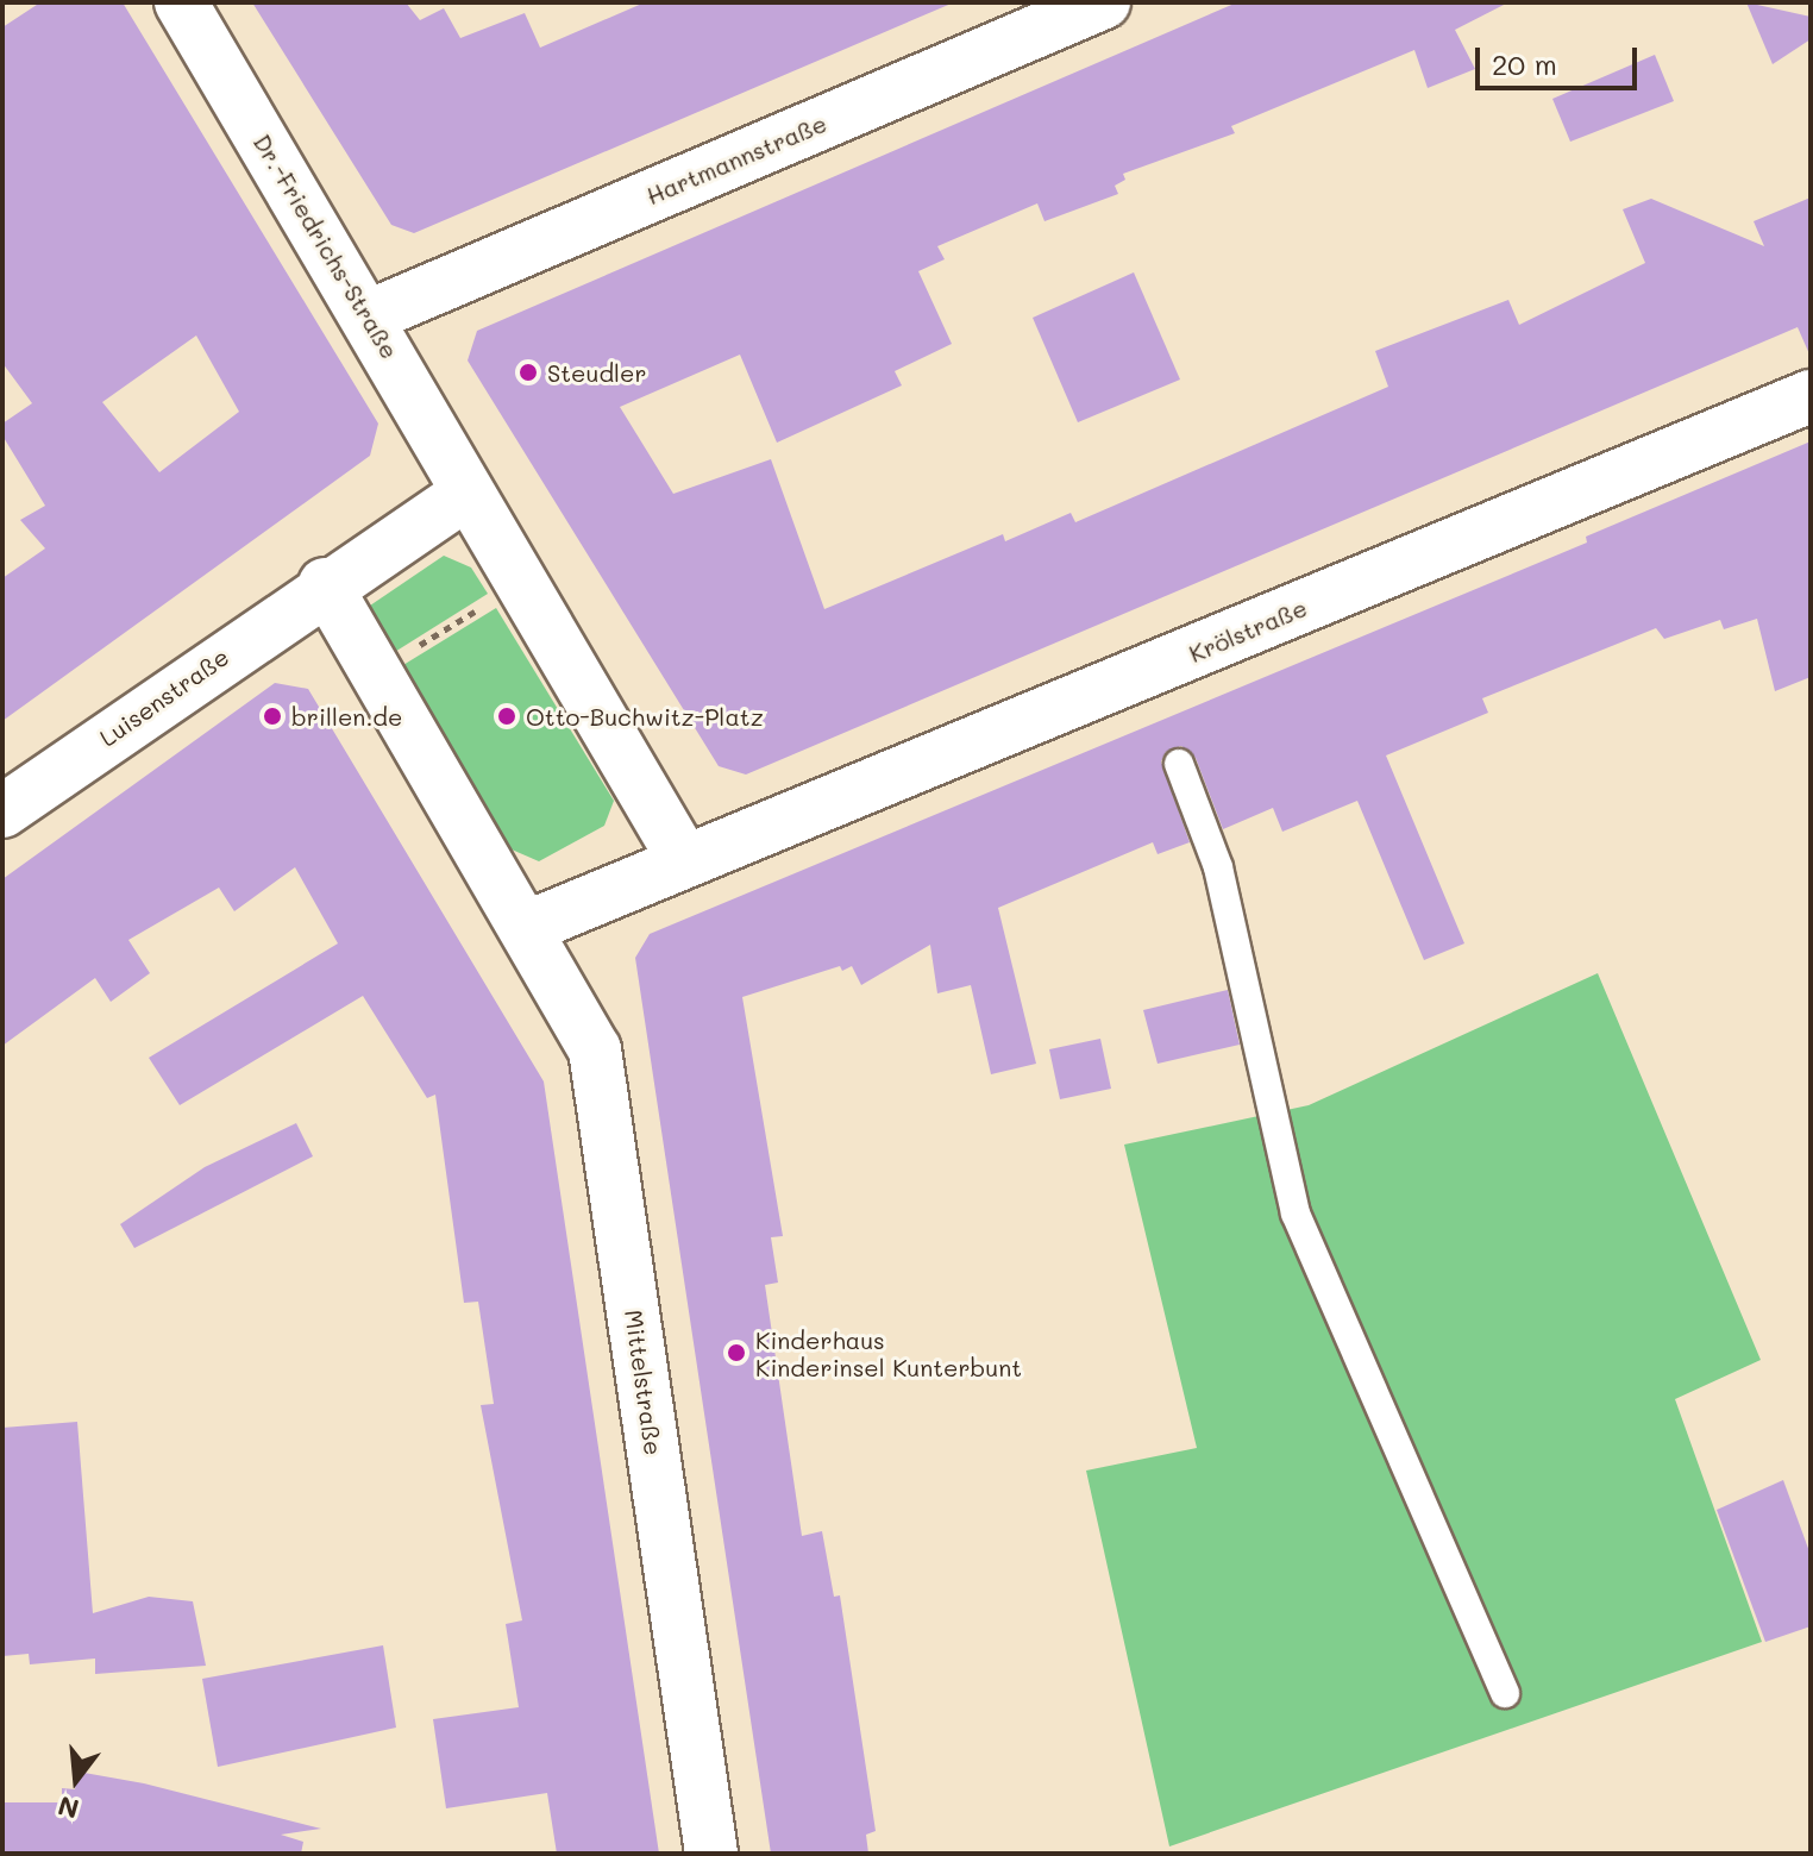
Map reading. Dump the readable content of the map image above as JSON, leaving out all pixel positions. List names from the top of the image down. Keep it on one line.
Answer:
{"streets":{"street":["Hartmannstraße","Dr.-Friedrichs-Straße","Krölstraße","Luisenstraße","Mittelstraße"]},"crossings":[["Hartmannstraße","Dr.-Friedrichs-Straße"]],"places":["Steudler","brillen.de","Otto-Buchwitz-Platz","Kinderhaus Kinderinsel Kunterbunt"],"scale_bar":"20 m","north":"bottom"}
